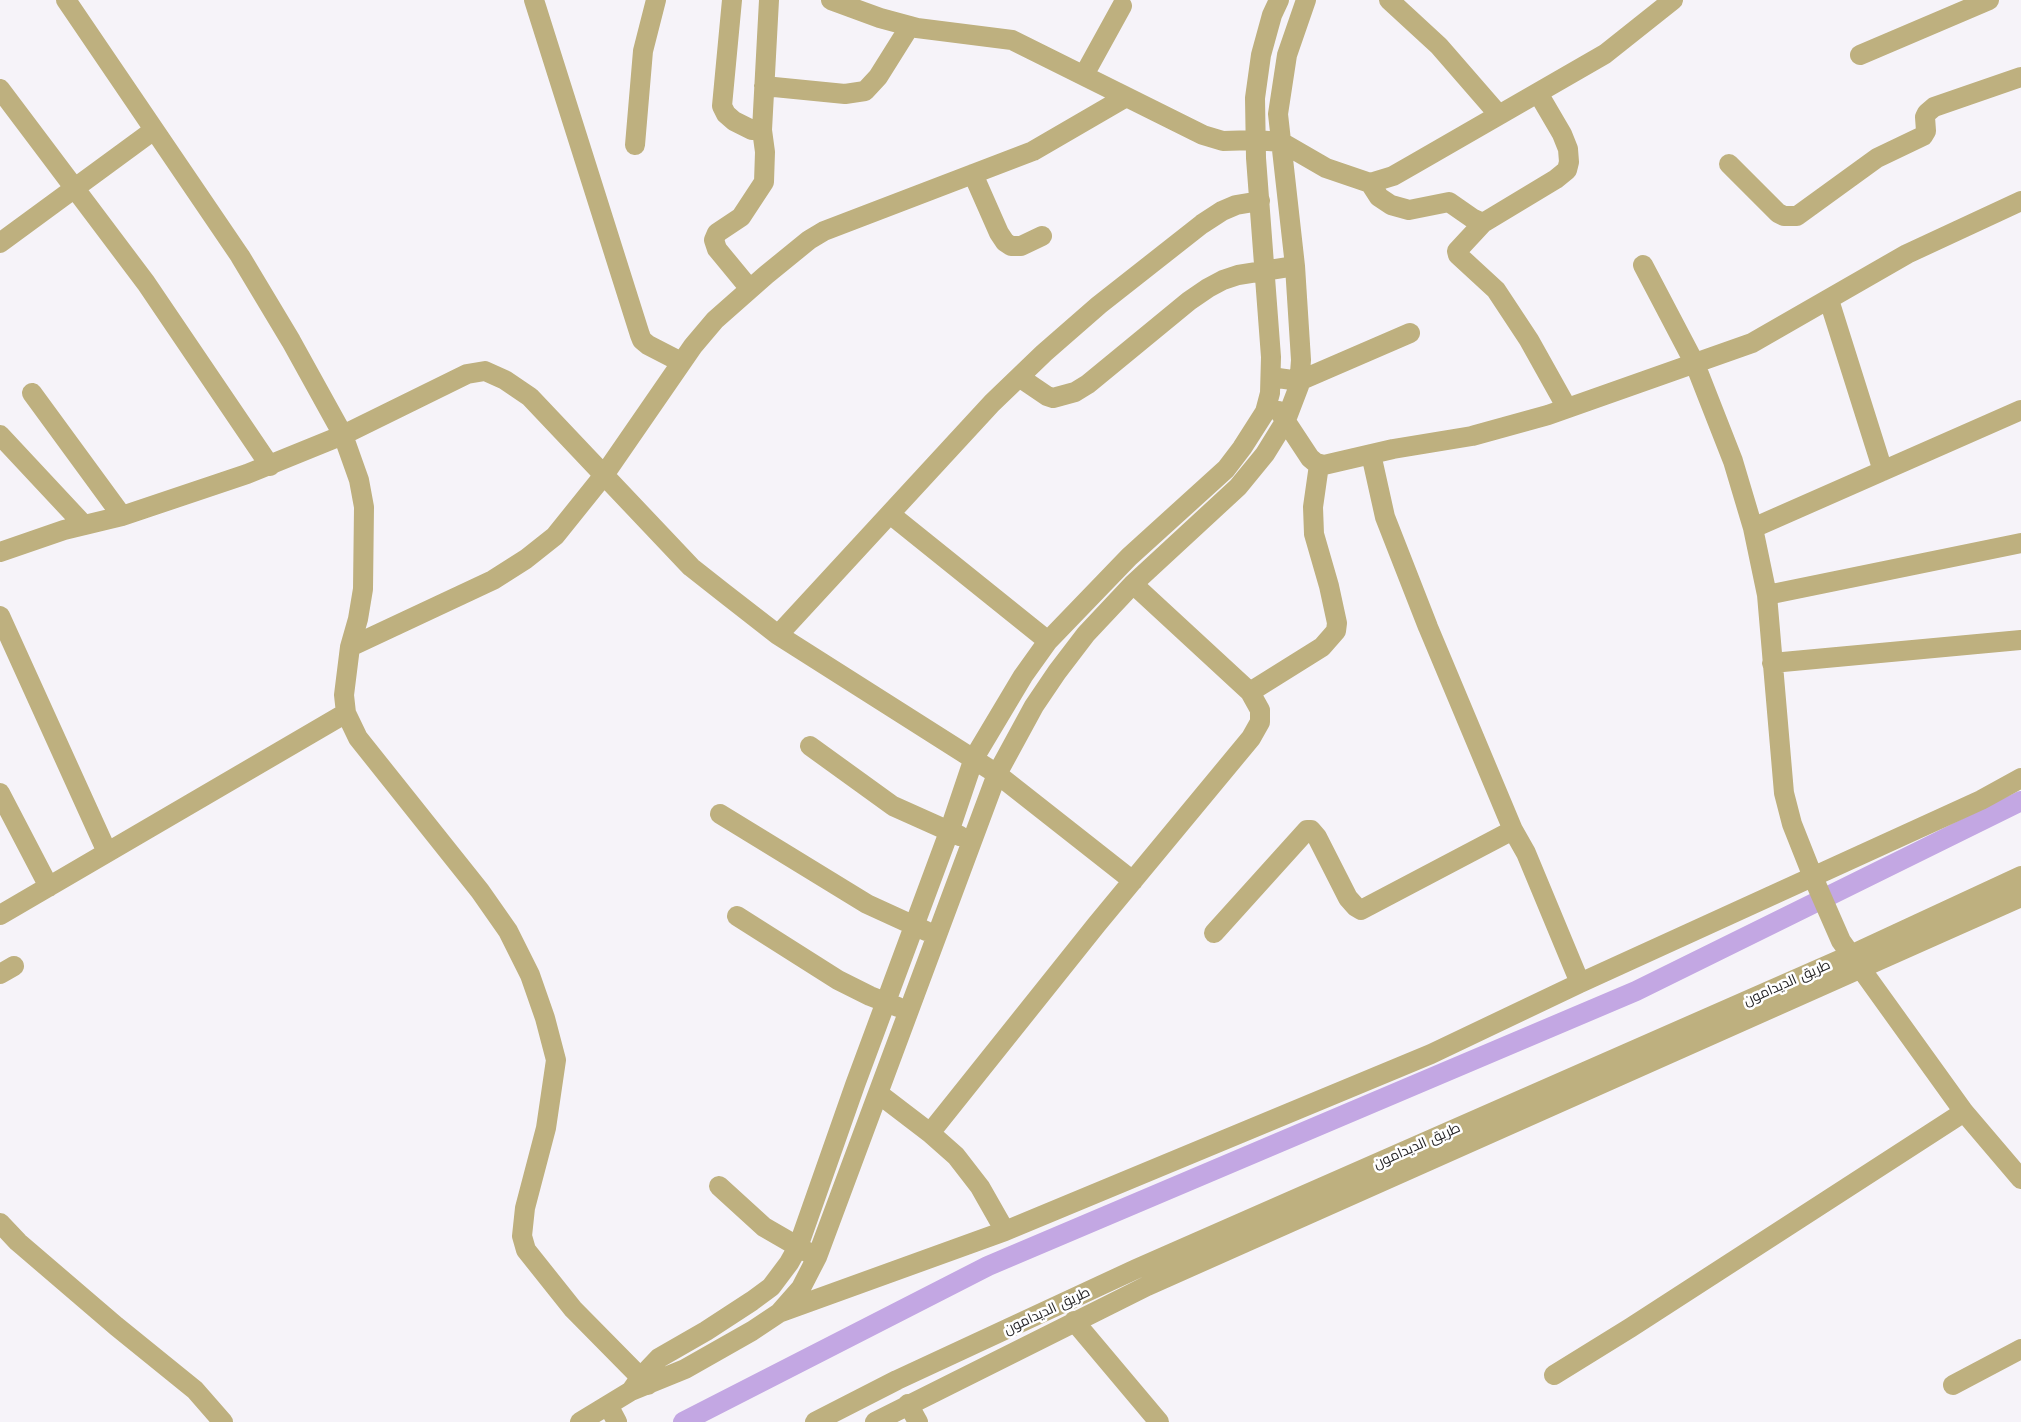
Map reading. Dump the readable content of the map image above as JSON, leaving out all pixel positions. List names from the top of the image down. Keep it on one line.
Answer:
{"streets":{"street":["طريق الديدامون"]}}
